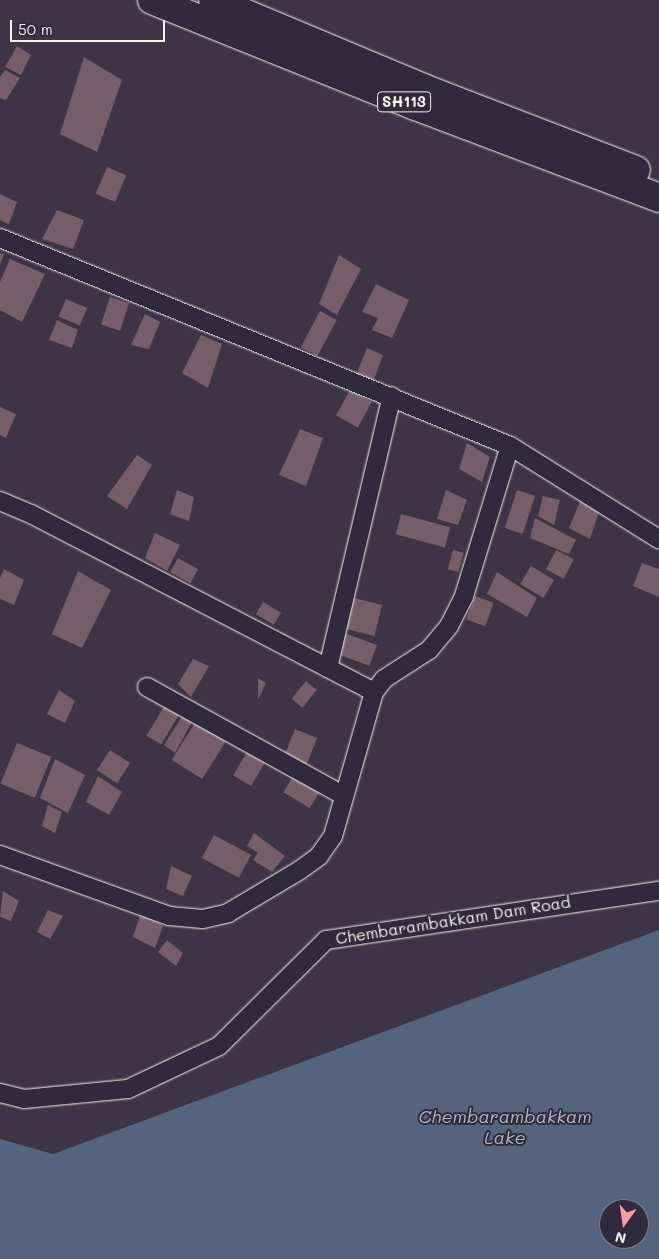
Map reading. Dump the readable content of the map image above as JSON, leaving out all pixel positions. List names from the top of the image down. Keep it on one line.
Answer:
{"streets":{"main road":["SH113"],"street":["Chembarambakkam Dam Road"]},"water":["Chembarambakkam Lake"],"scale_bar":"50 m","north":"bottom"}
